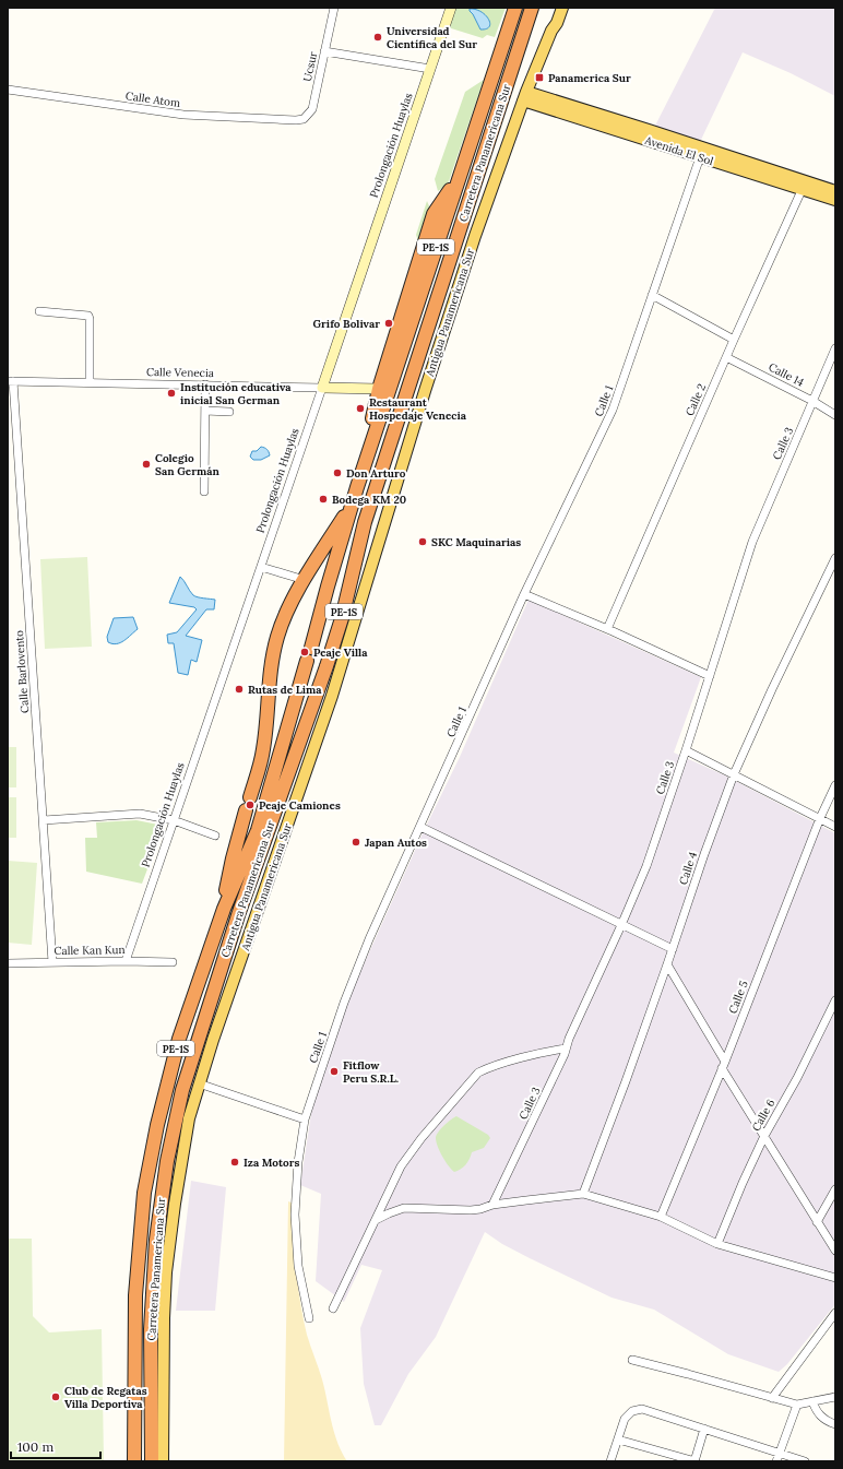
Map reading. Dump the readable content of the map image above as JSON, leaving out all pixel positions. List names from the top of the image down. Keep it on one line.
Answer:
{"streets":{"highway":["Carretera Panamericana Sur","PE-1S"],"main road":["Avenida El Sol","Antigua Panamericana Sur"],"street":["Ucsur","Calle Atom","Prolongación Huaylas","Calle Venecia","Calle 14","Calle 2","Calle 1","Calle 3","Calle Barlovento","Calle 4","Calle Kan Kun","Calle 5","Calle 6"]},"crossings":[["Ucsur","Calle Atom"],["Prolongación Huaylas","Calle Venecia"],["Prolongación Huaylas","Calle Kan Kun"],["Avenida El Sol","Antigua Panamericana Sur"],["Avenida El Sol","Calle 2"],["Avenida El Sol","Calle 1"],["Calle Venecia","Calle Barlovento"],["Calle 14","Calle 2"],["Calle 14","Calle 3"],["Calle Barlovento","Calle Kan Kun"]],"places":{"other":["Universidad Científica del Sur","Grifo Bolivar","Institución educativa inicial San German","Restaurant Hospedaje Venecia","Colegio San Germán","Don Arturo","Bodega KM 20","SKC Maquinarias","Peaje Villa","Rutas de Lima","Peaje Camiones","Japan Autos","Fitflow Peru S.R.L.","Iza Motors","Club de Regatas Villa Deportiva"],"transit":["Panamerica Sur"]},"scale_bar":"100 m"}
